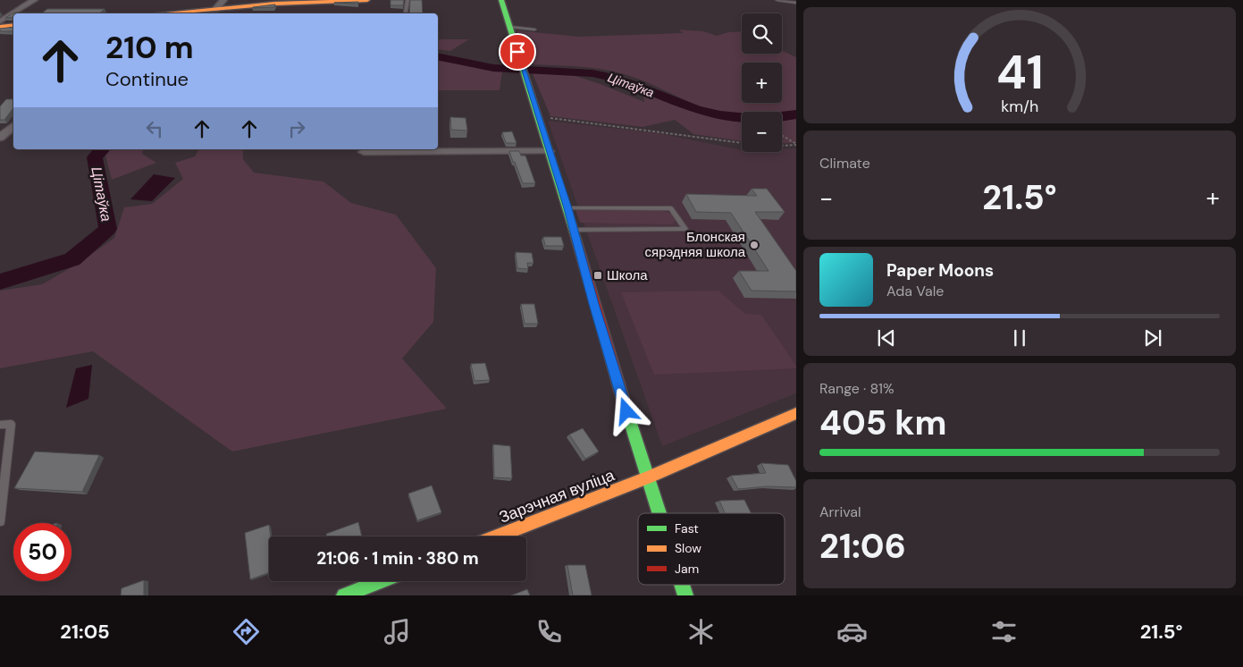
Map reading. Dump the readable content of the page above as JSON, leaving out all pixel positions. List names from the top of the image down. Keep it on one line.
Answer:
{"streets":{"main road":["Зарэчная вуліца"]},"water":["Цітаўка"],"places":{"other":["Блонская сярэдняя школа"],"transit":["Школа"]},"legend":["Fast","Slow","Jam"],"page":{"map_buttons":["+","−"],"turn":["210 m","Continue"],"tile":["Climate",["Range · 81%","405 km"],["Arrival","21:06"]],"heat":["−","21.5°","+"],"song":["Paper Moons","Ada Vale"],"limit":"50","trip":"21:06 · 1 min · 380 m","tabs":["21:05","21.5°"],"gauge":["41","km/h"]}}
